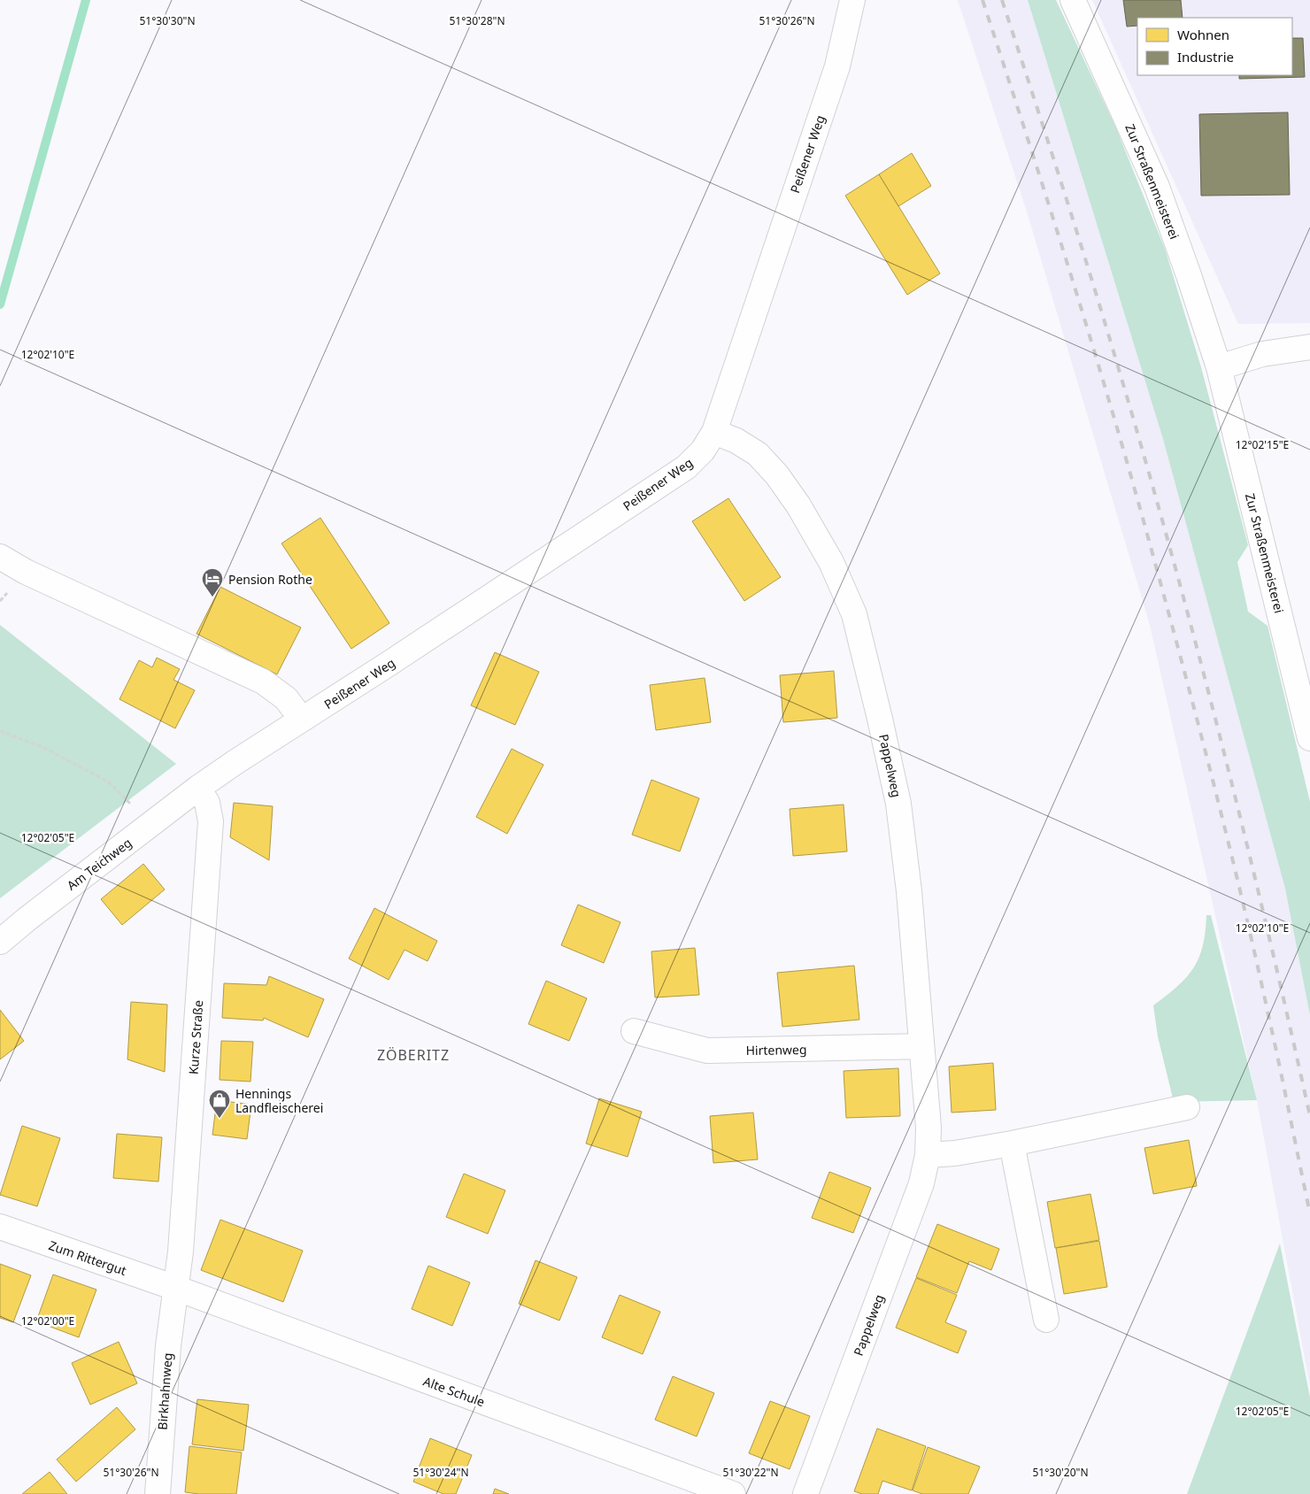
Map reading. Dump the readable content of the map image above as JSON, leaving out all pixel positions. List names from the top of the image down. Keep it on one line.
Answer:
{"streets":{"street":["Peißener Weg","Zur Straßenmeisterei","Pappelweg","Am Teichweg","Kurze Straße","Hirtenweg","Zum Rittergut","Birkhahnweg","Alte Schule"]},"crossings":[["Peißener Weg","Pappelweg"],["Peißener Weg","Am Teichweg"],["Peißener Weg","Kurze Straße"],["Pappelweg","Hirtenweg"],["Am Teichweg","Kurze Straße"],["Kurze Straße","Zum Rittergut"],["Kurze Straße","Birkhahnweg"],["Kurze Straße","Alte Schule"],["Zum Rittergut","Birkhahnweg"],["Zum Rittergut","Alte Schule"],["Birkhahnweg","Alte Schule"]],"districts":["ZÖBERITZ"],"places":{"hotel":["Pension Rothe"],"shop":["Hennings Landfleischerei"]},"legend":["Wohnen","Industrie"],"coordinates":["51°30'30\"N","51°30'28\"N","51°30'26\"N","12°02'10\"E","12°02'15\"E","12°02'05\"E","12°02'00\"E","51°30'24\"N","51°30'22\"N","51°30'20\"N"]}
